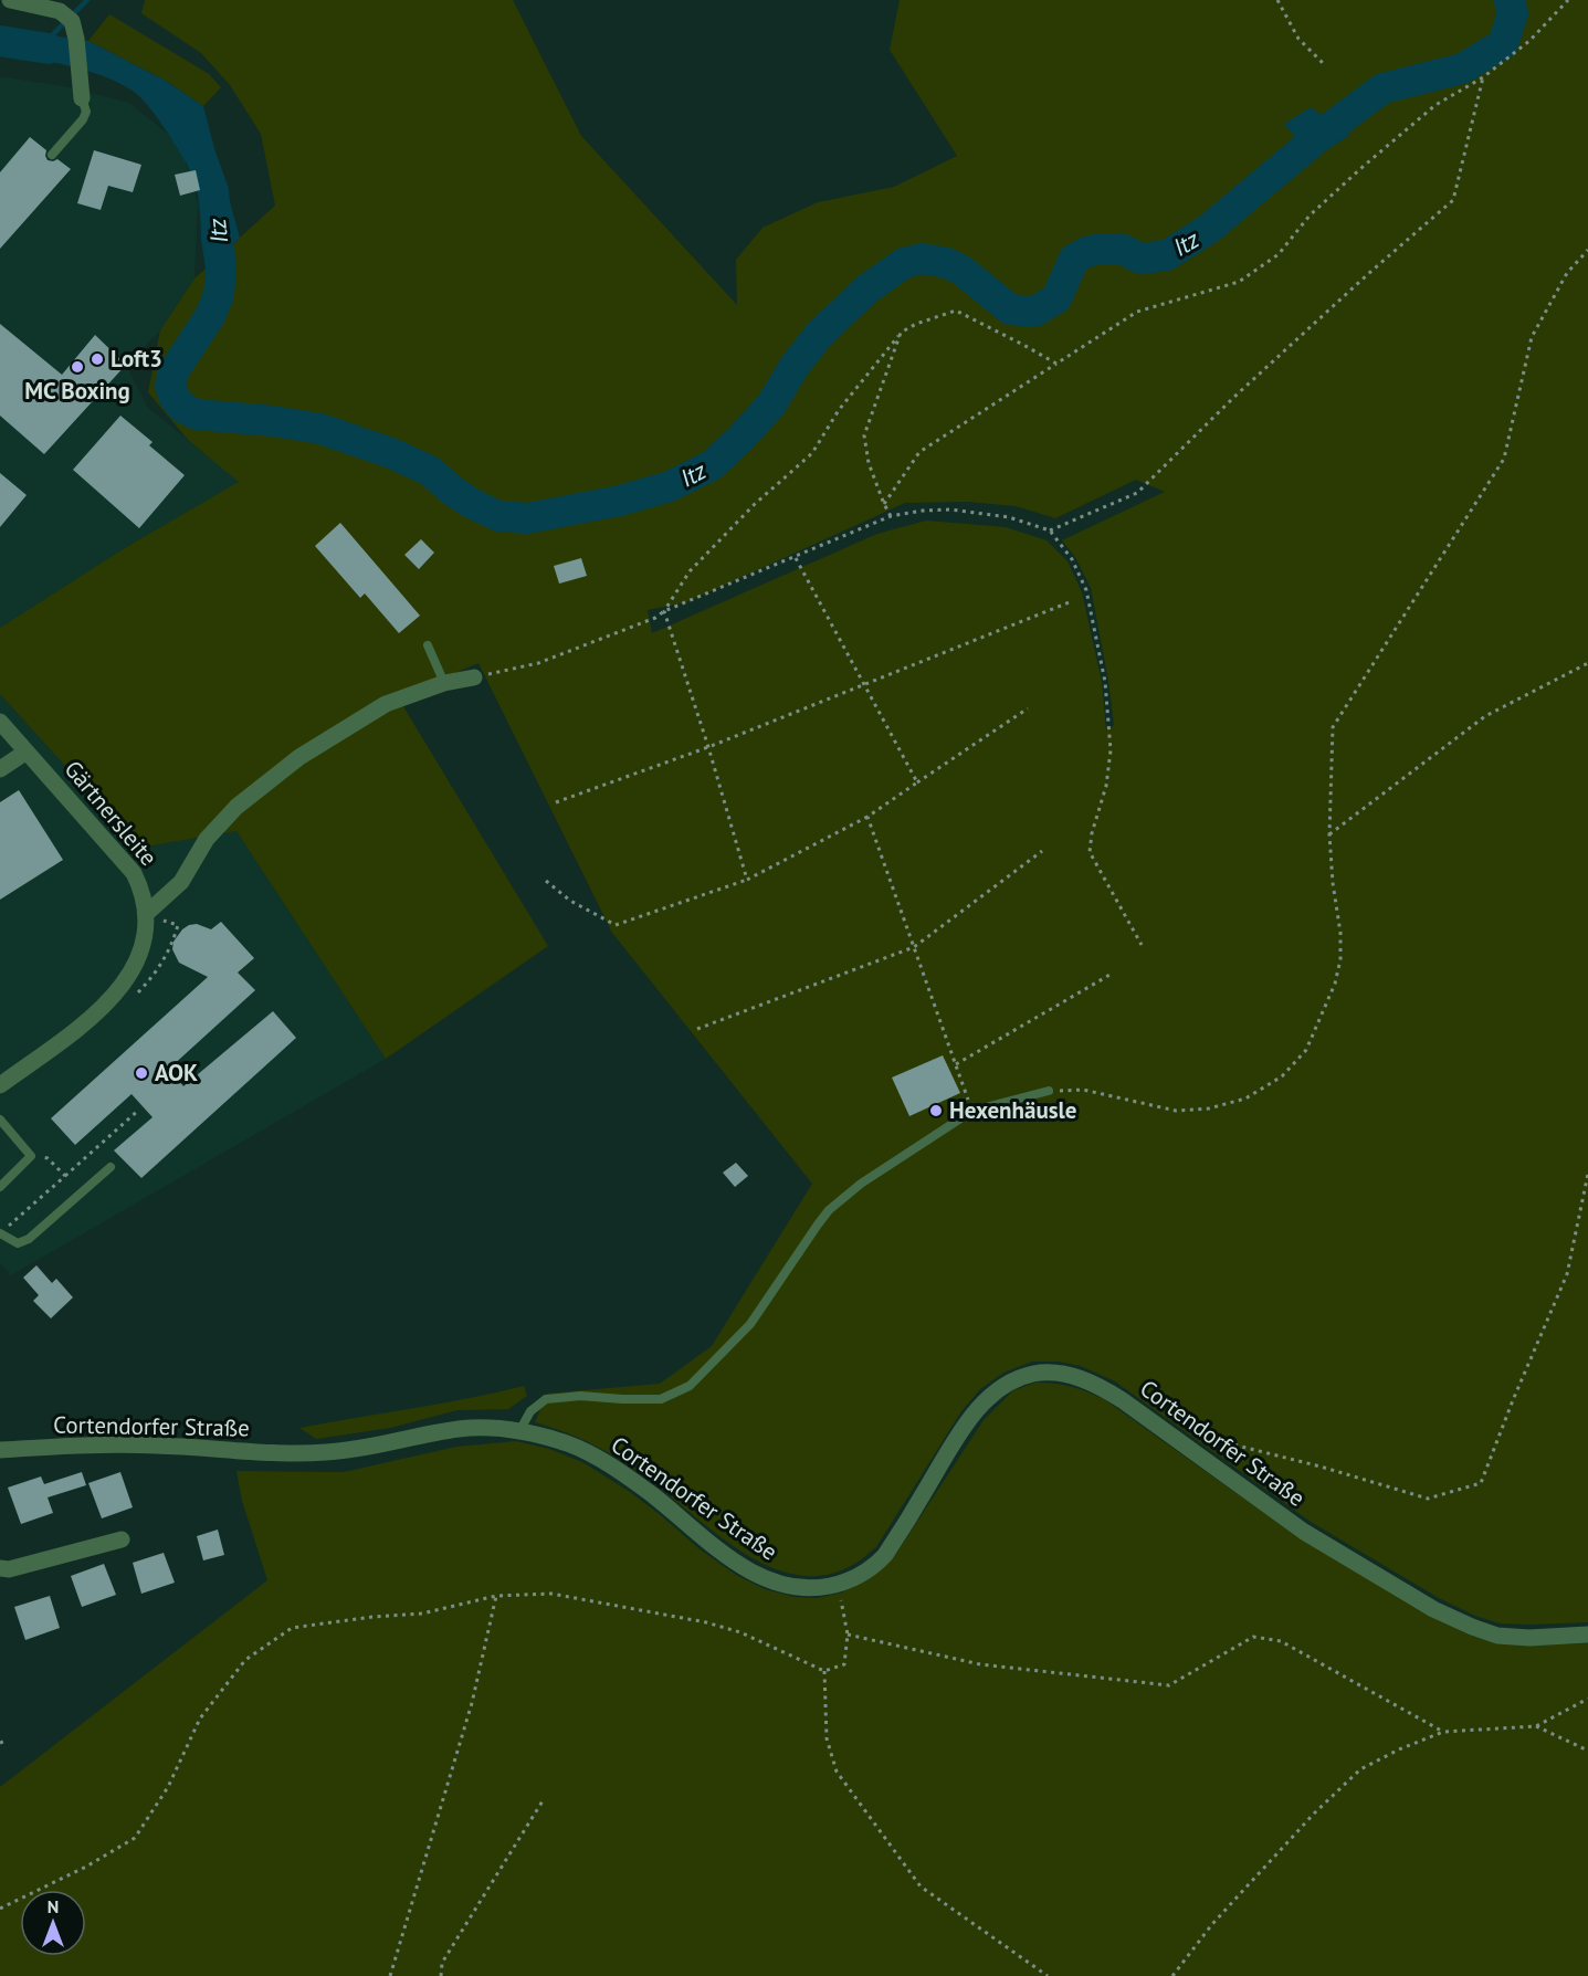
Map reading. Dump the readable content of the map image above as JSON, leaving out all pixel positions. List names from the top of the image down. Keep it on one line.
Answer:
{"streets":{"street":["Gärtnersleite","Cortendorfer Straße"]},"water":["Itz"],"places":["Loft3","MC Boxing","AOK","Hexenhäusle"],"north":"top"}
